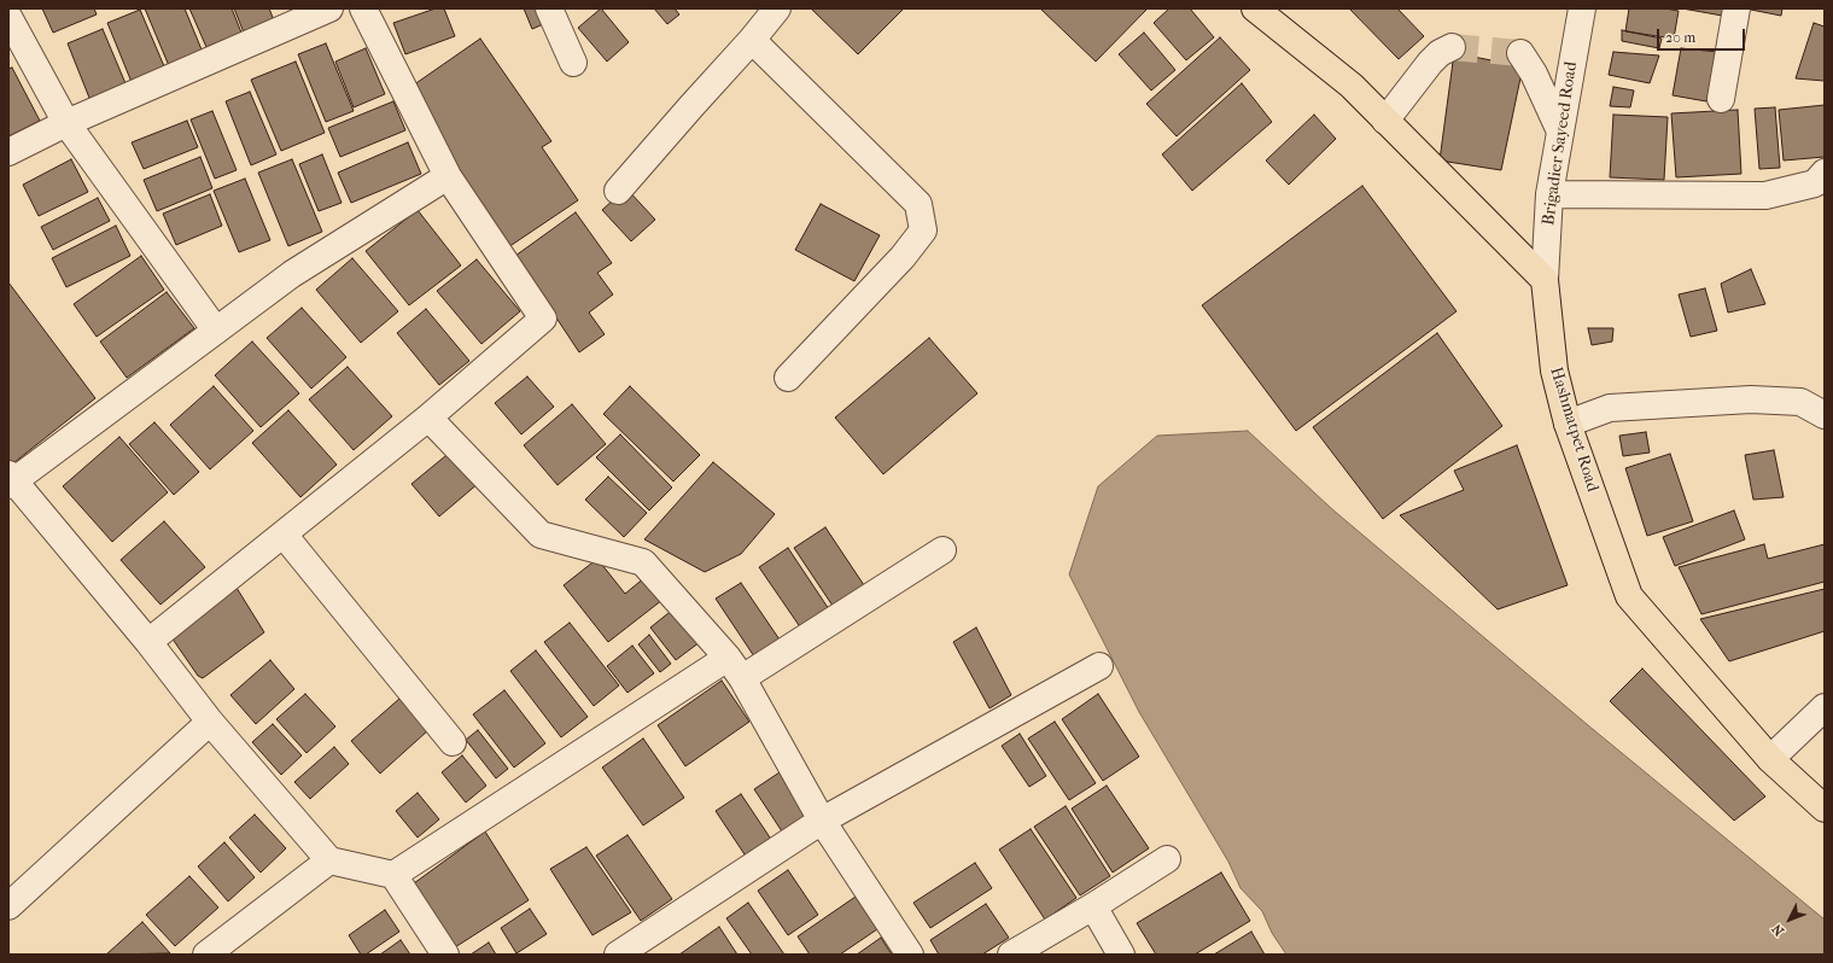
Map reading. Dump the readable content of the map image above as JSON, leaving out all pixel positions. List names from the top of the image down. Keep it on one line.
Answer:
{"streets":{"main road":["Hashmatpet Road"],"street":["Brigadier Sayeed Road"]},"crossings":[["Brigadier Sayeed Road","Hashmatpet Road"]],"scale_bar":"20 m","north":"bottom left"}
